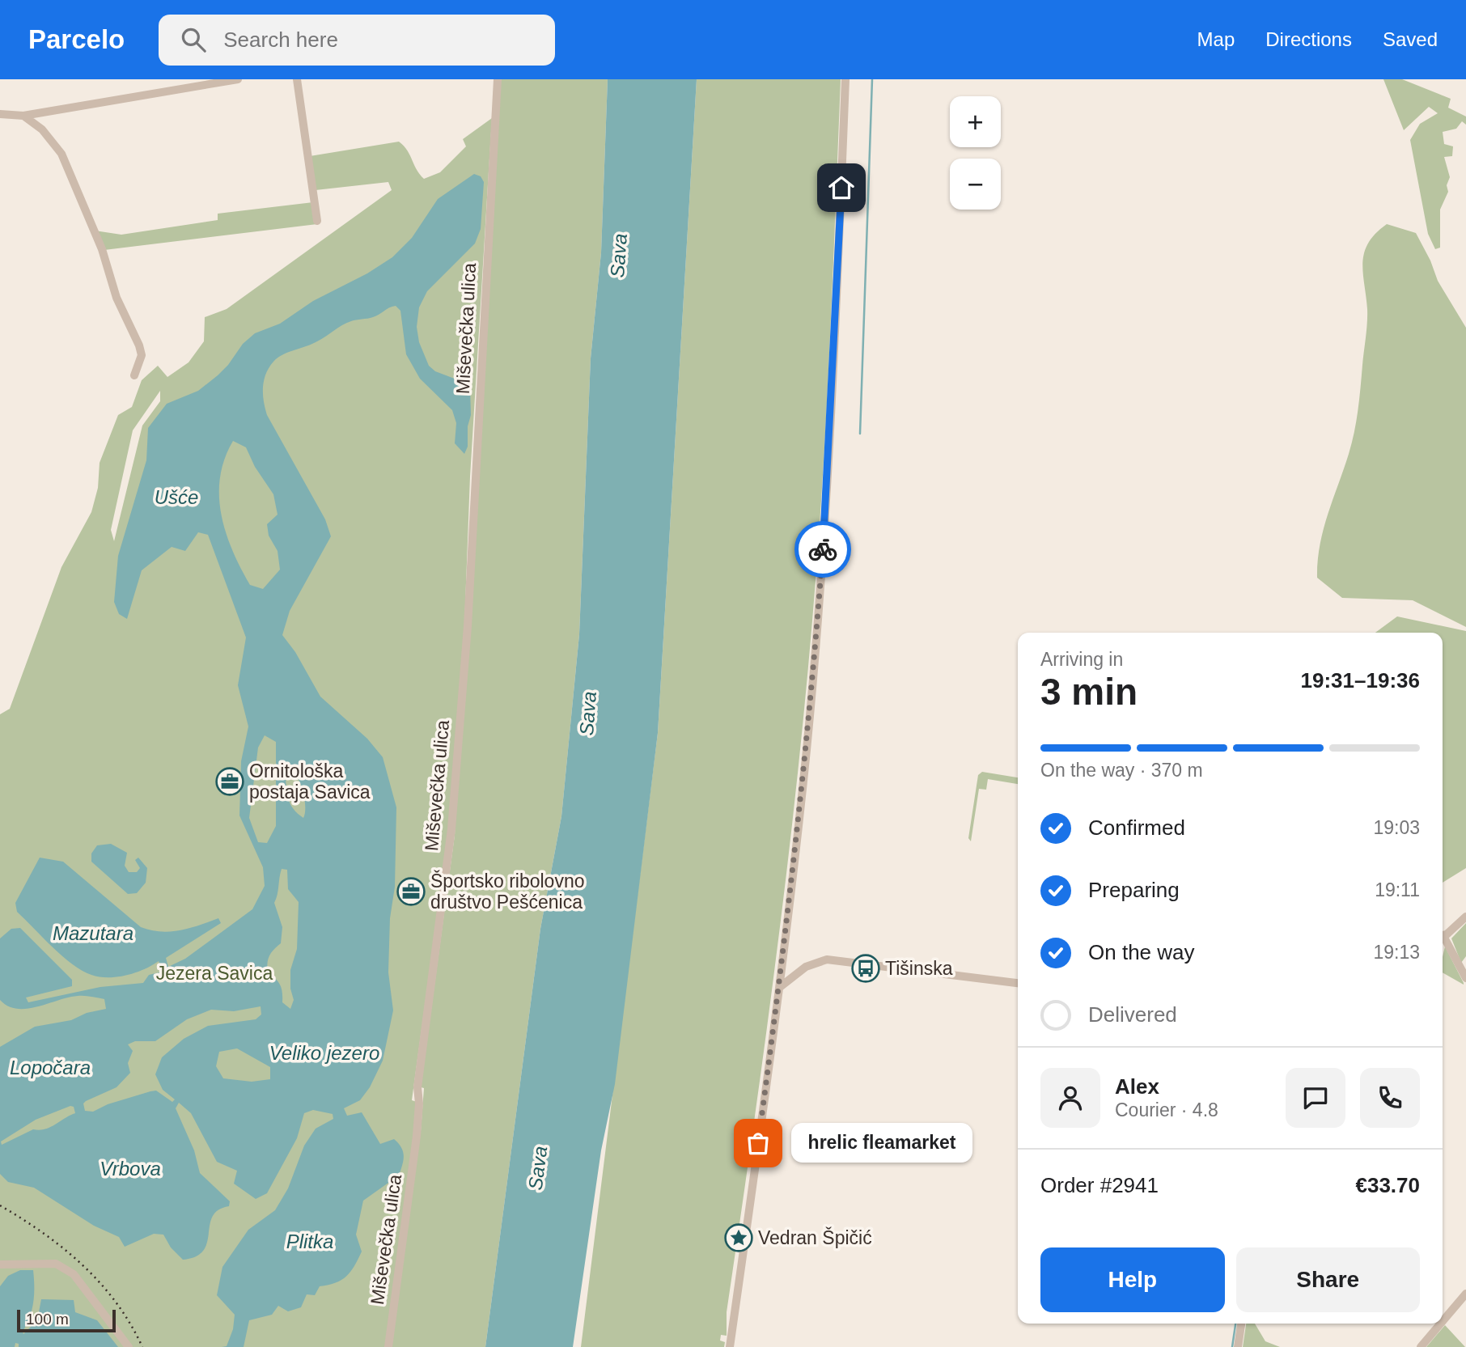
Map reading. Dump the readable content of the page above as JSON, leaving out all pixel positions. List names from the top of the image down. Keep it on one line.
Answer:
{"streets":{"street":["Miševečka ulica"]},"water":["Sava","Ušće","Mazutara","Veliko jezero","Lopočara","Vrbova","Plitka"],"parks":["Jezera Savica"],"places":{"office":["Ornitološka postaja Savica","Športsko ribolovno društvo Pešćenica"],"bus stop":["Tišinska"],"other":["hrelic fleamarket"],"place":["Vedran Špičić"]},"scale_bar":"100 m","page":{"header":"Parcelo","search":"Search here","nav":["Map","Directions","Saved"],"map_buttons":["+","−"],"heading":["3 min","Arriving in","19:31–19:36"],"panel":["Alex","Courier · 4.8","Order #2941","€33.70"],"bar":"On the way · 370 m","list":[["Confirmed","19:03"],["Preparing","19:11"],["On the way","19:13"],"Delivered"],"bubble":"hrelic fleamarket","buttons":["Help","Share"],"scale":"100 m"}}
